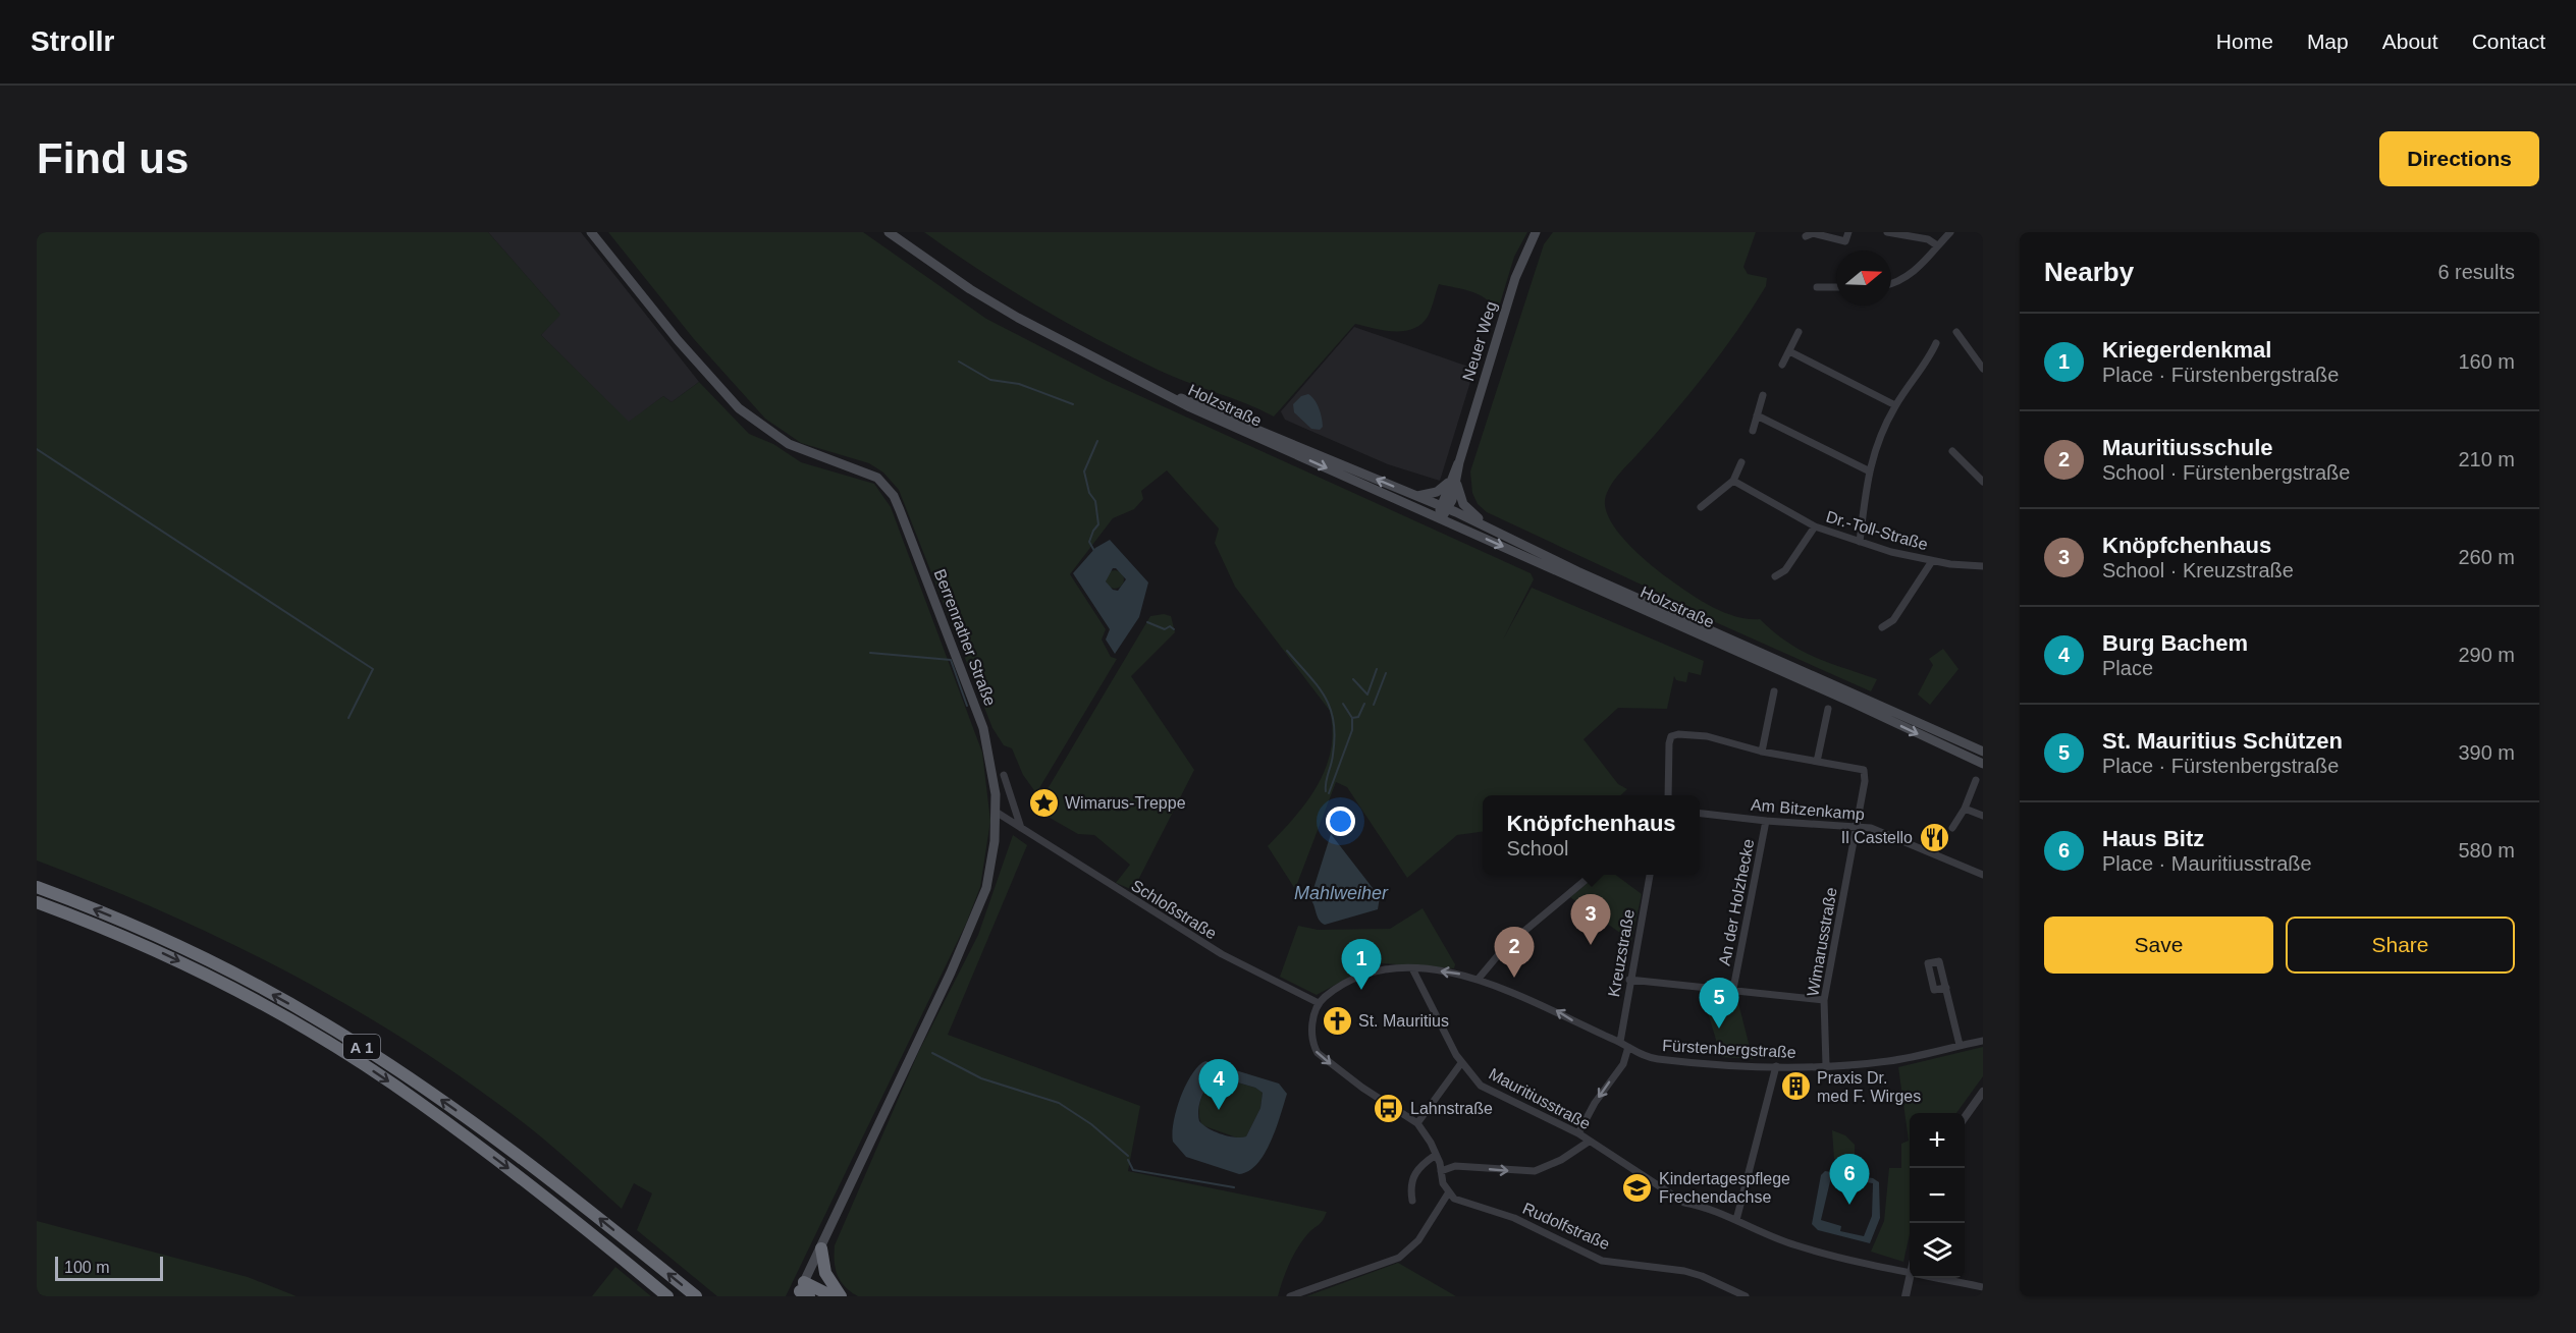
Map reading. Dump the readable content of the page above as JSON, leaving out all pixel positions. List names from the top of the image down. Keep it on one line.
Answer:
{"streets":{"highway":["A 1"],"main road":["Neuer Weg","Holzstraße","Berrenrather Straße"],"street":["Dr.-Toll-Straße","Am Bitzenkamp","An der Holzhecke","Schloßstraße","Wimarusstraße","Kreuzstraße","Fürstenbergstraße","Mauritiusstraße","Rudolfstraße"]},"crossings":[["Neuer Weg","Holzstraße"],["Berrenrather Straße","Schloßstraße"],["Am Bitzenkamp","An der Holzhecke"],["Am Bitzenkamp","Wimarusstraße"],["Schloßstraße","Fürstenbergstraße"],["Schloßstraße","Mauritiusstraße"],["Wimarusstraße","Fürstenbergstraße"],["Kreuzstraße","Fürstenbergstraße"],["Fürstenbergstraße","Mauritiusstraße"]],"water":["Mahlweiher"],"places":{"place":["Wimarus-Treppe"],"restaurant":["Il Castello"],"church":["St. Mauritius"],"building":["Praxis Dr. med F. Wirges"],"bus stop":["Lahnstraße"],"school or university":["Kindertagespflege Frechendachse"]},"scale_bar":"100 m","north":"right","page":{"header":"Strollr","nav":["Home","Map","About","Contact"],"buttons":["Directions",["Save","Share"]],"title":"Find us","heading":["Nearby","6 results"],"list":[{"mark":"1","name":"Kriegerdenkmal","note":"Place · Fürstenbergstraße","value":"160 m"},{"mark":"2","name":"Mauritiusschule","note":"School · Fürstenbergstraße","value":"210 m"},{"mark":"3","name":"Knöpfchenhaus","note":"School · Kreuzstraße","value":"260 m"},{"mark":"4","name":"Burg Bachem","note":"Place","value":"290 m"},{"mark":"5","name":"St. Mauritius Schützen","note":"Place · Fürstenbergstraße","value":"390 m"},{"mark":"6","name":"Haus Bitz","note":"Place · Mauritiusstraße","value":"580 m"}],"popup":["Knöpfchenhaus","School"],"pins":["3","2","1","5","4","6"],"map_buttons":["+","−"],"scale":"100 m"}}
